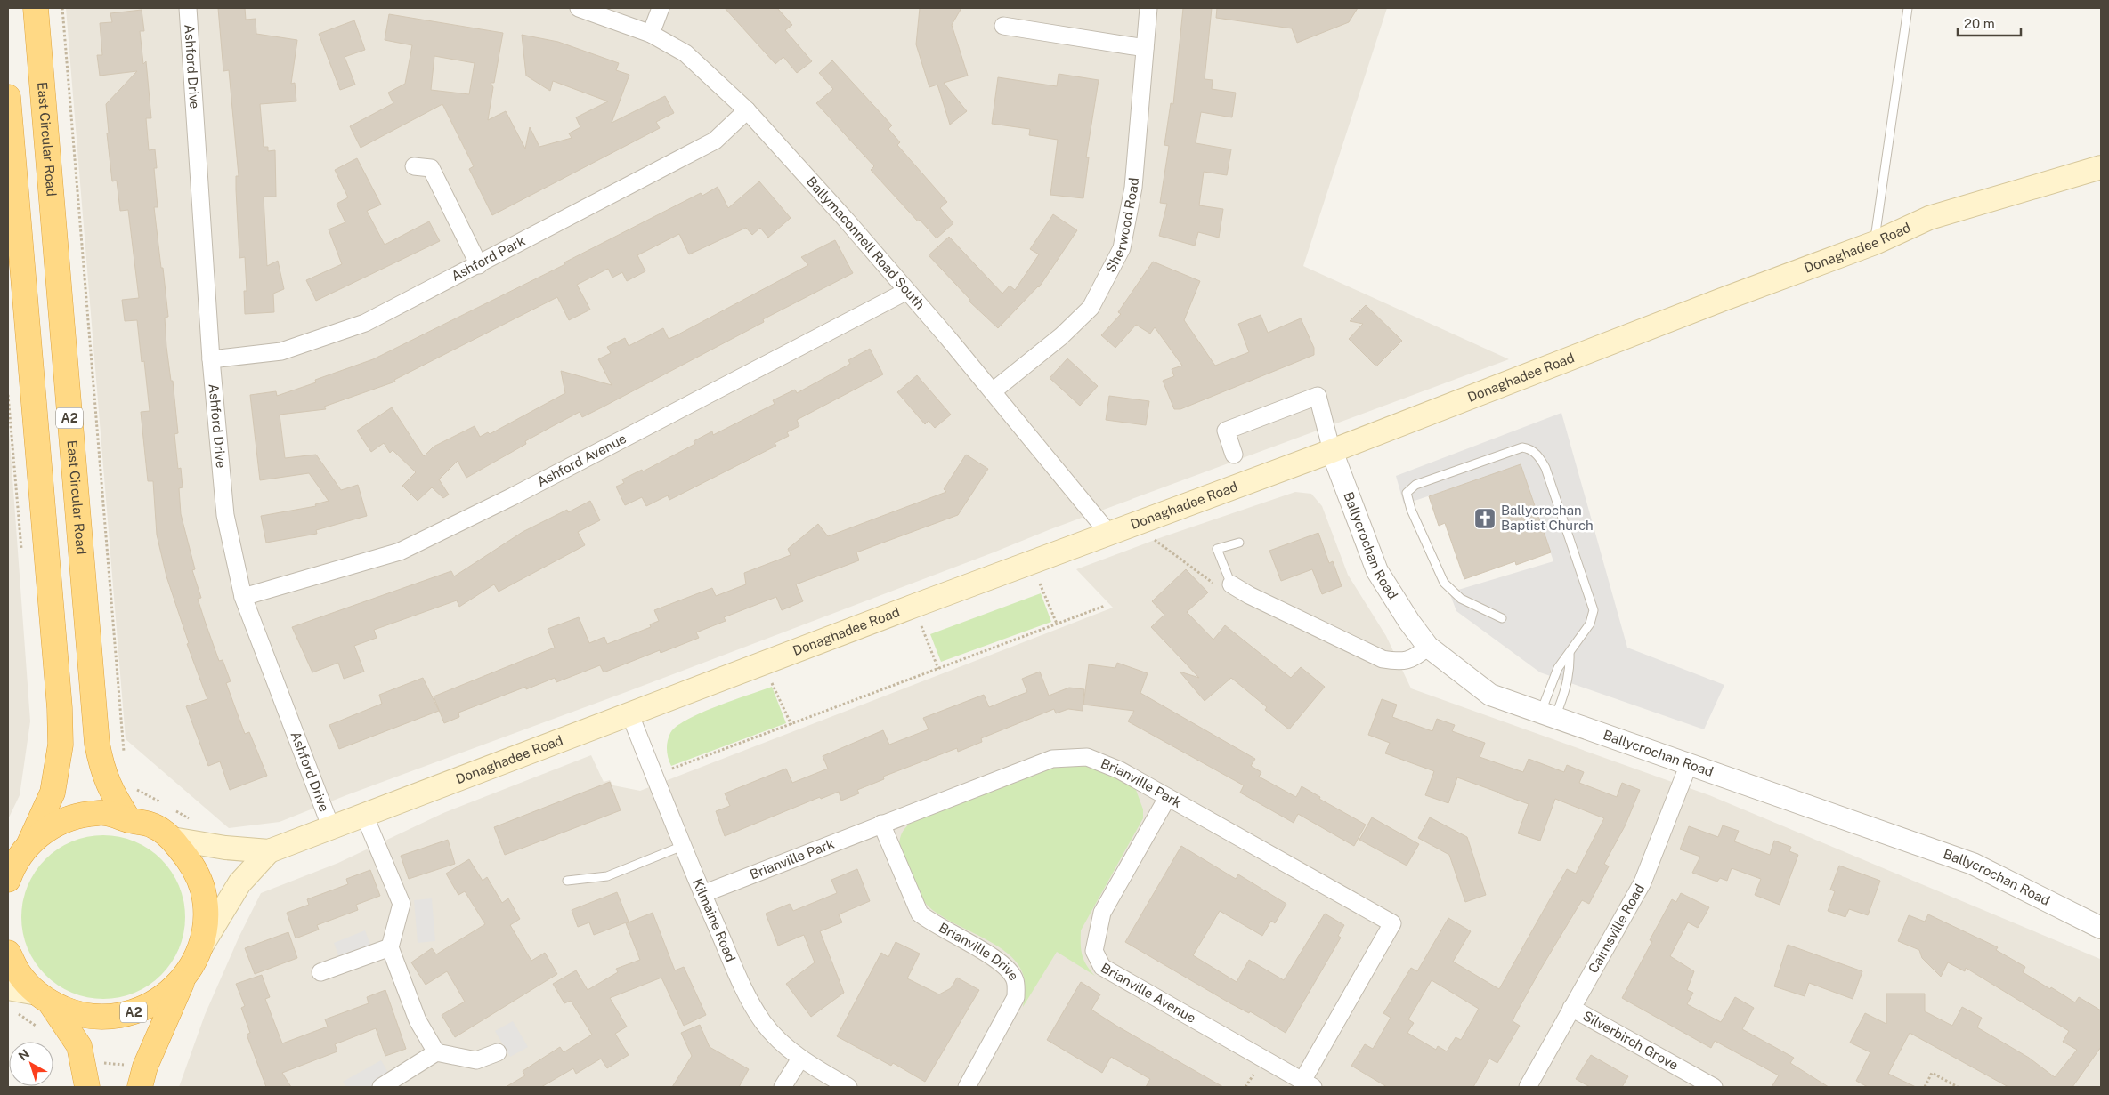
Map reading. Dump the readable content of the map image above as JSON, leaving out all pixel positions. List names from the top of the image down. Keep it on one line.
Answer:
{"streets":{"highway":["East Circular Road","A2"],"main road":["Donaghadee Road"],"street":["Ashford Drive","Sherwood Road","Ballymaconnell Road South","Ashford Park","Ashford Avenue","Ballycrochan Road","Brianville Park","Kilmaine Road","Cairnsville Road","Brianville Drive","Brianville Avenue","Silverbirch Grove"]},"crossings":[["Ashford Drive","Donaghadee Road"],["Ashford Drive","Ashford Park"],["Ashford Drive","Ashford Avenue"],["East Circular Road","A2"],["Sherwood Road","Ballymaconnell Road South"],["Ballymaconnell Road South","Donaghadee Road"],["Ballymaconnell Road South","Ashford Park"],["Ballymaconnell Road South","Ashford Avenue"],["Donaghadee Road","A2"],["Donaghadee Road","Ballycrochan Road"],["Donaghadee Road","Kilmaine Road"],["Ballycrochan Road","Cairnsville Road"],["Brianville Park","Kilmaine Road"],["Brianville Park","Brianville Drive"],["Brianville Park","Brianville Avenue"],["Cairnsville Road","Silverbirch Grove"]],"places":{"church":["Ballycrochan Baptist Church"]},"scale_bar":"20 m","north":"top left"}
